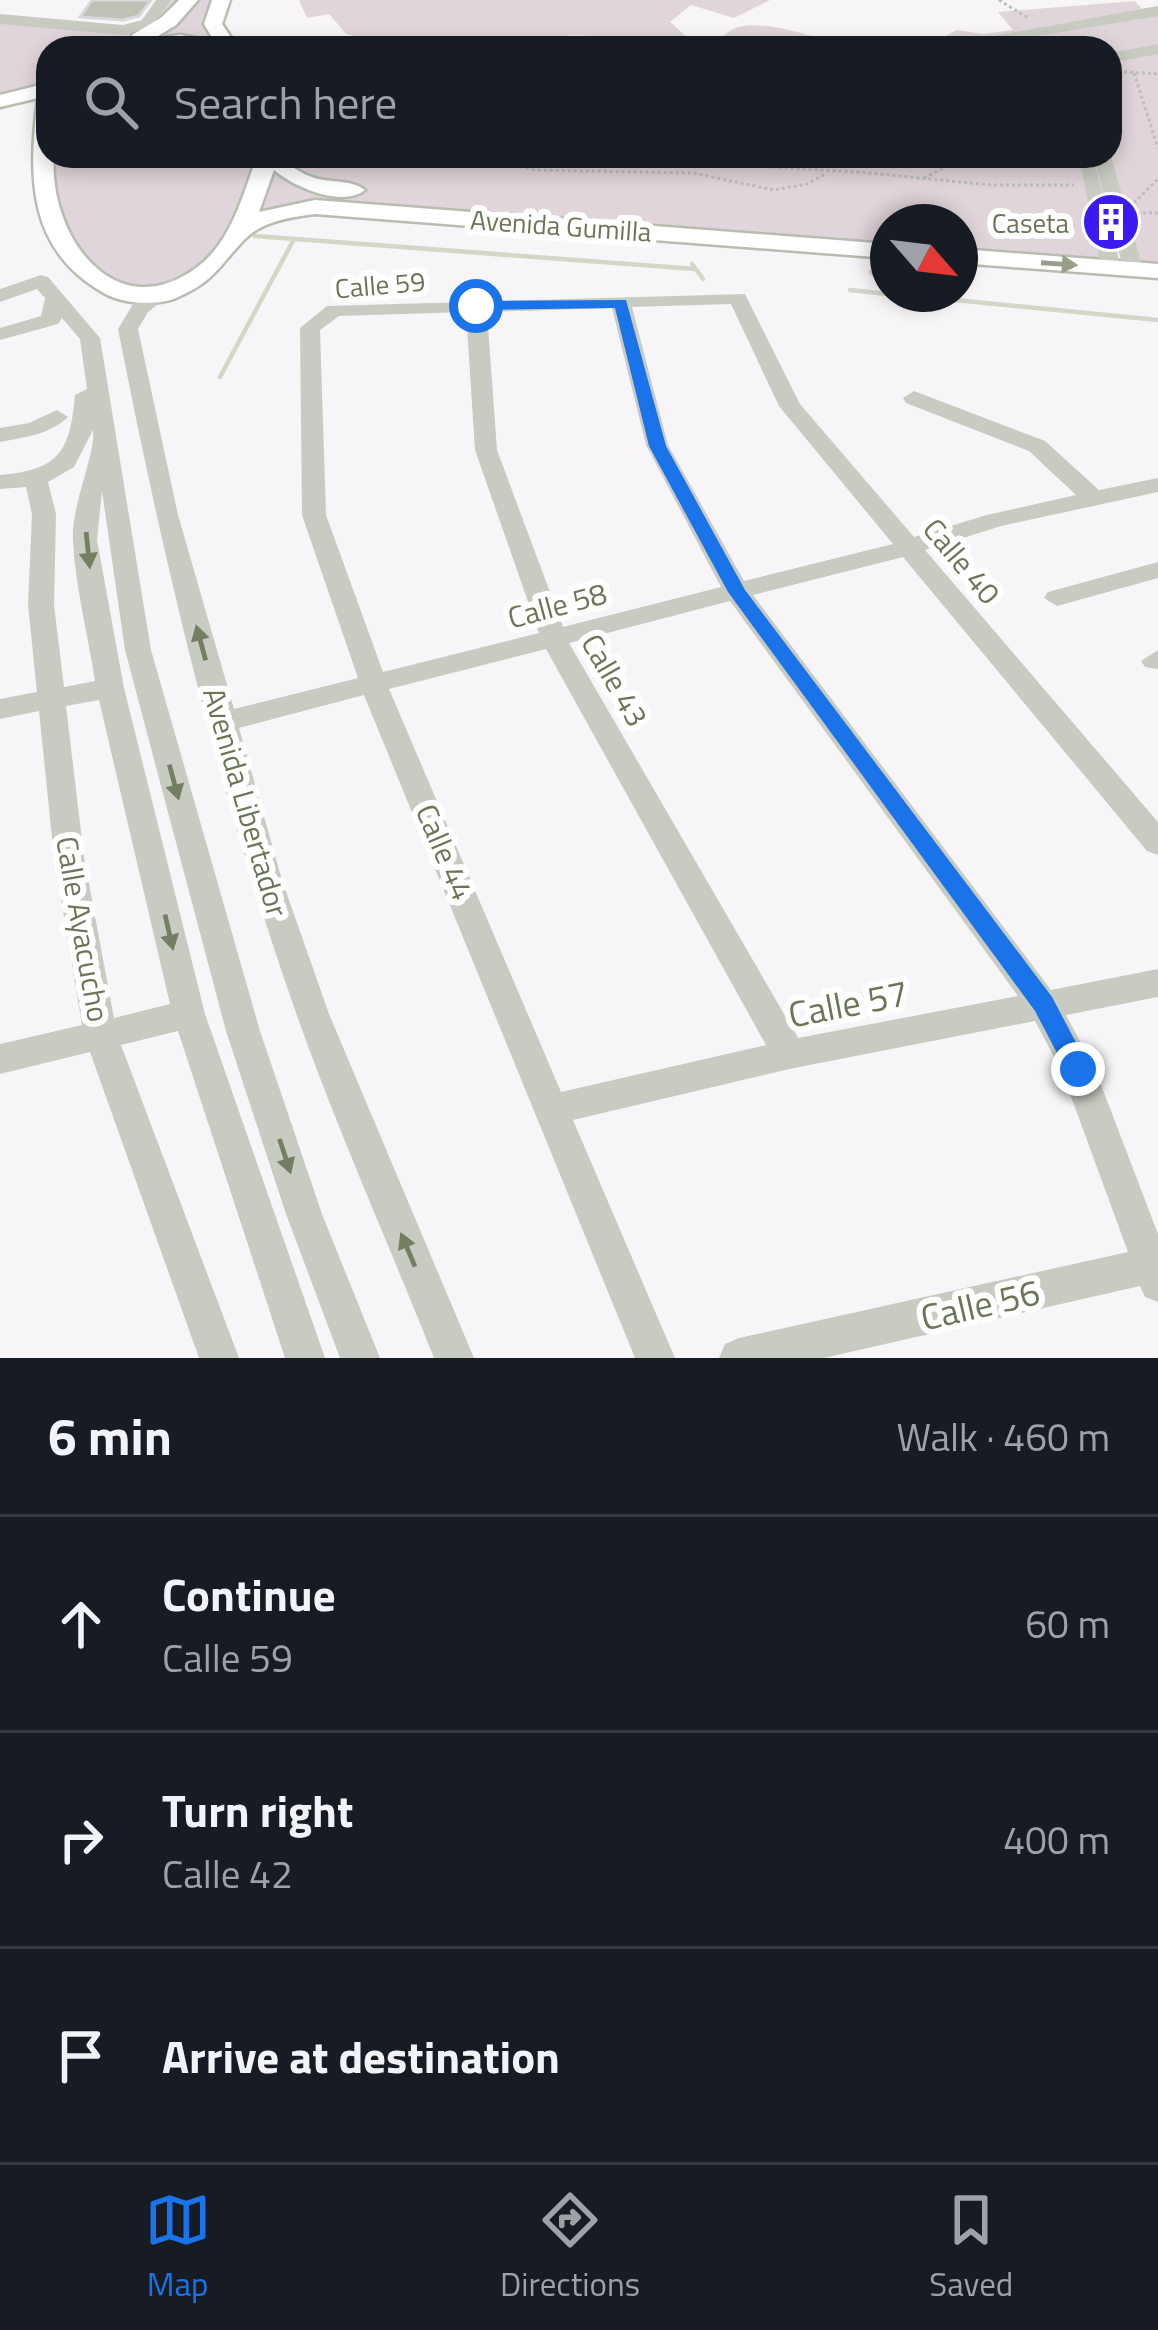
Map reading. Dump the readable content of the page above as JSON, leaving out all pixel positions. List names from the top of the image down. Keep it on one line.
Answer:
{"streets":{"main road":["Avenida Gumilla"],"street":["Calle 59","Calle 40","Calle 58","Calle 43","Avenida Libertador","Calle 44","Calle Ayacucho","Calle 57","Calle 56"]},"crossings":[["Calle 59","Calle 40"],["Calle 59","Calle 43"],["Calle 59","Calle 44"],["Calle 40","Calle 58"],["Calle 58","Calle 43"],["Calle 58","Avenida Libertador"],["Calle 58","Calle 44"],["Calle 43","Calle 57"],["Calle 44","Calle 57"]],"places":{"building":["Caseta"]},"north":"bottom right","page":{"search":"Search here","heading":["6 min","Walk · 460 m"],"list":[["Continue","Calle 59","60 m"],["Turn right","Calle 42","400 m"],"Arrive at destination"],"nav":["Map","Directions","Saved"]}}
